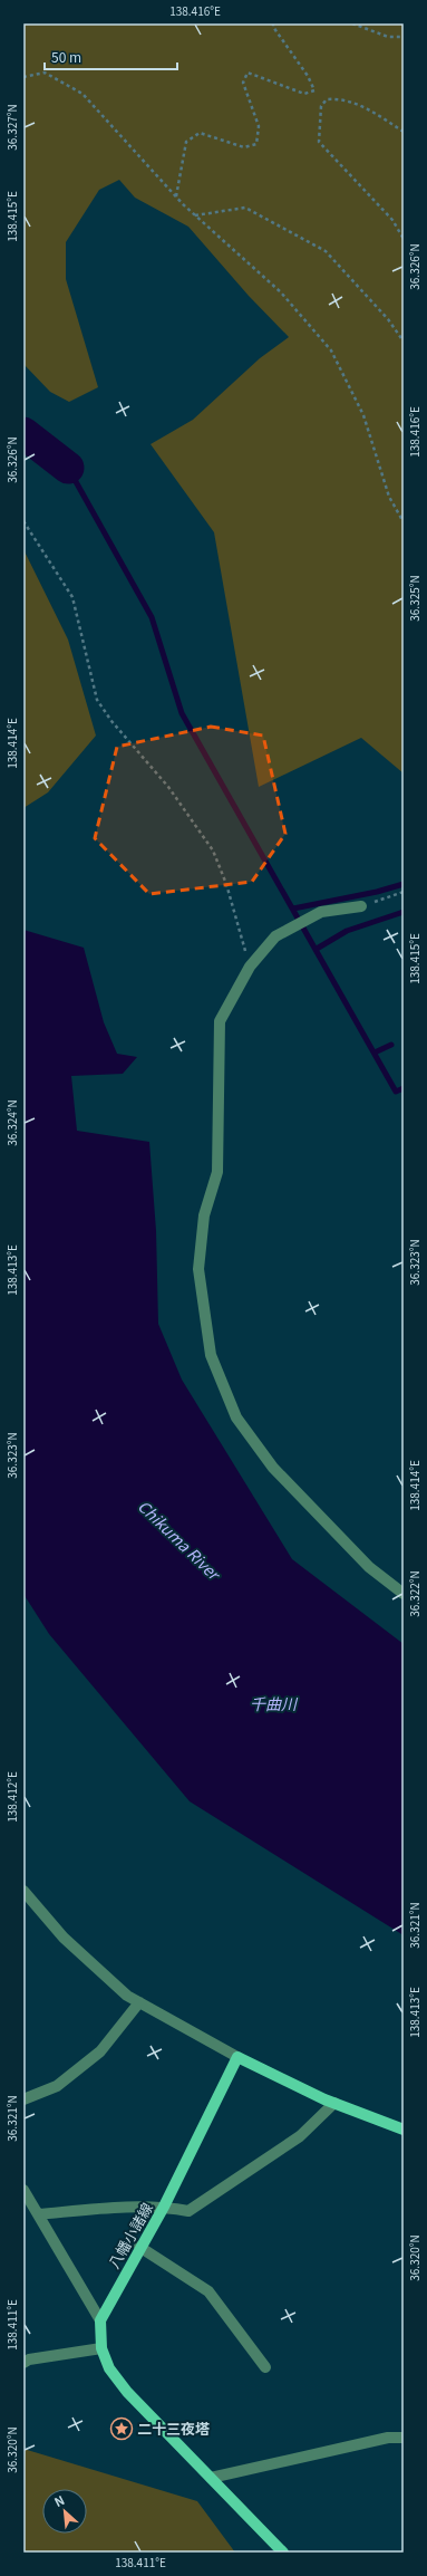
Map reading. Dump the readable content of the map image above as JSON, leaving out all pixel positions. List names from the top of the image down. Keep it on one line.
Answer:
{"streets":{"main road":["八幡小諸線"]},"water":["Chikuma River","千曲川"],"places":{"place":["二十三夜塔"]},"scale_bar":"50 m","north":"top left","coordinates":["138.416°E","36.327°N","138.415°E","36.326°N","36.325°N","138.414°E","36.324°N","36.323°N","138.413°E","36.322°N","138.412°E","36.321°N","36.320°N","138.411°E"]}
